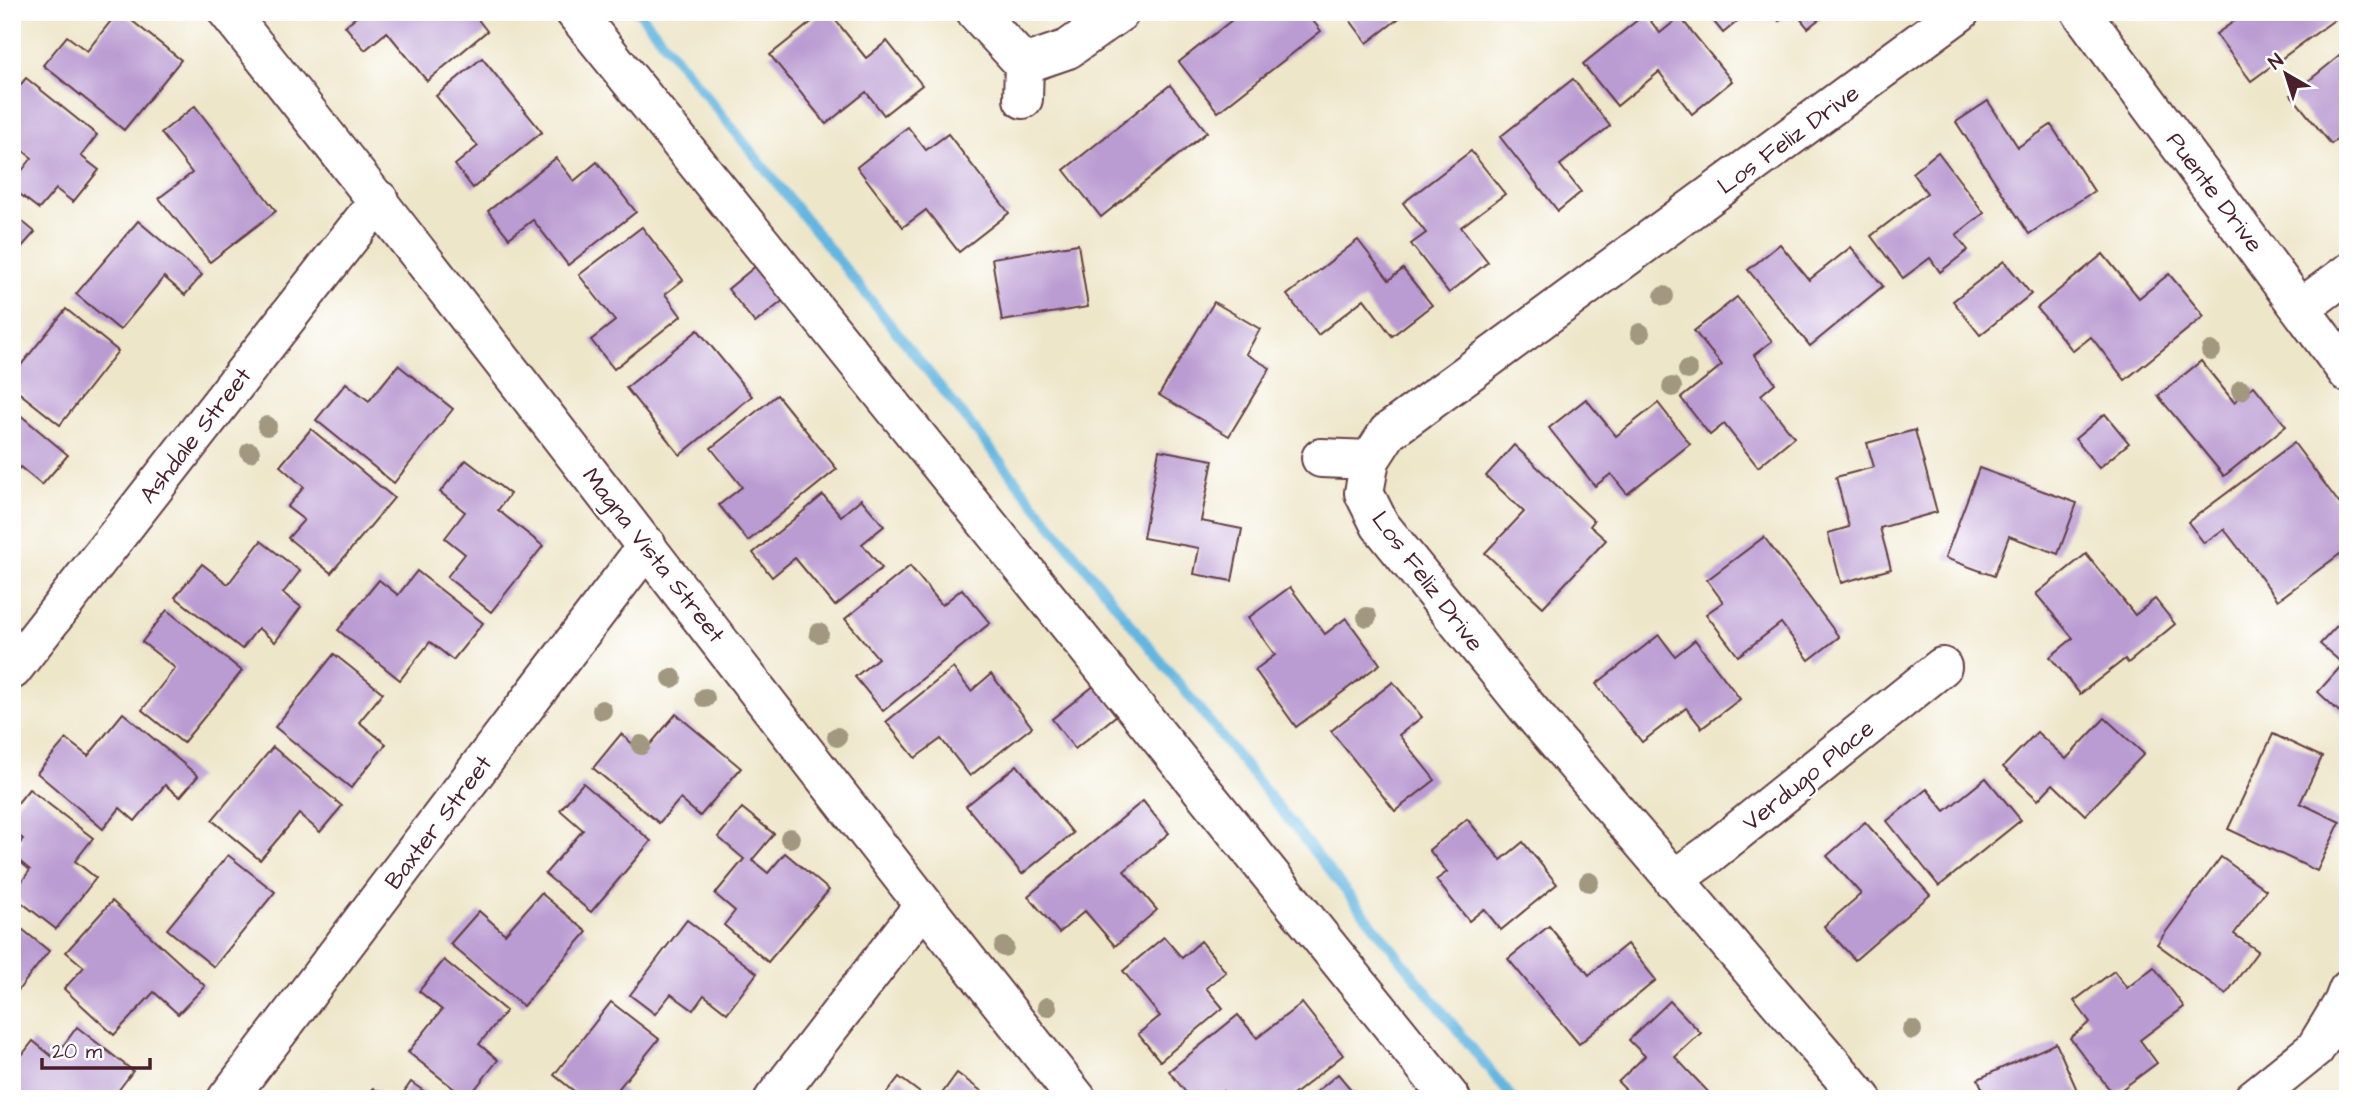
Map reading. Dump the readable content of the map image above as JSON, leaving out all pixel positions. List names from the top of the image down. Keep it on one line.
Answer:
{"streets":{"street":["Los Feliz Drive","Puente Drive","Ashdale Street","Magna Vista Street","Verdugo Place","Baxter Street"]},"crossings":[["Los Feliz Drive","Verdugo Place"],["Ashdale Street","Magna Vista Street"],["Magna Vista Street","Baxter Street"]],"scale_bar":"20 m","north":"top left"}
